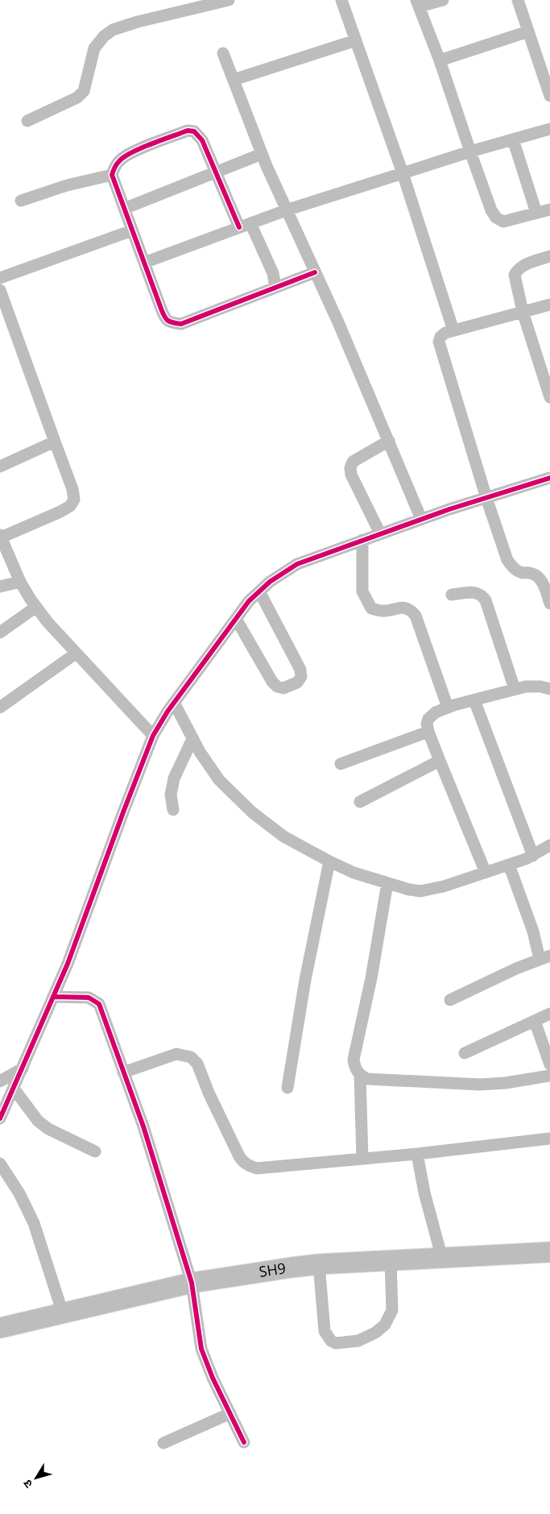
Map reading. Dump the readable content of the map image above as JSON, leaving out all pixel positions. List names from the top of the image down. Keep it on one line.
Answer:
{"streets":{"main road":["SH9"]},"north":"bottom left"}
